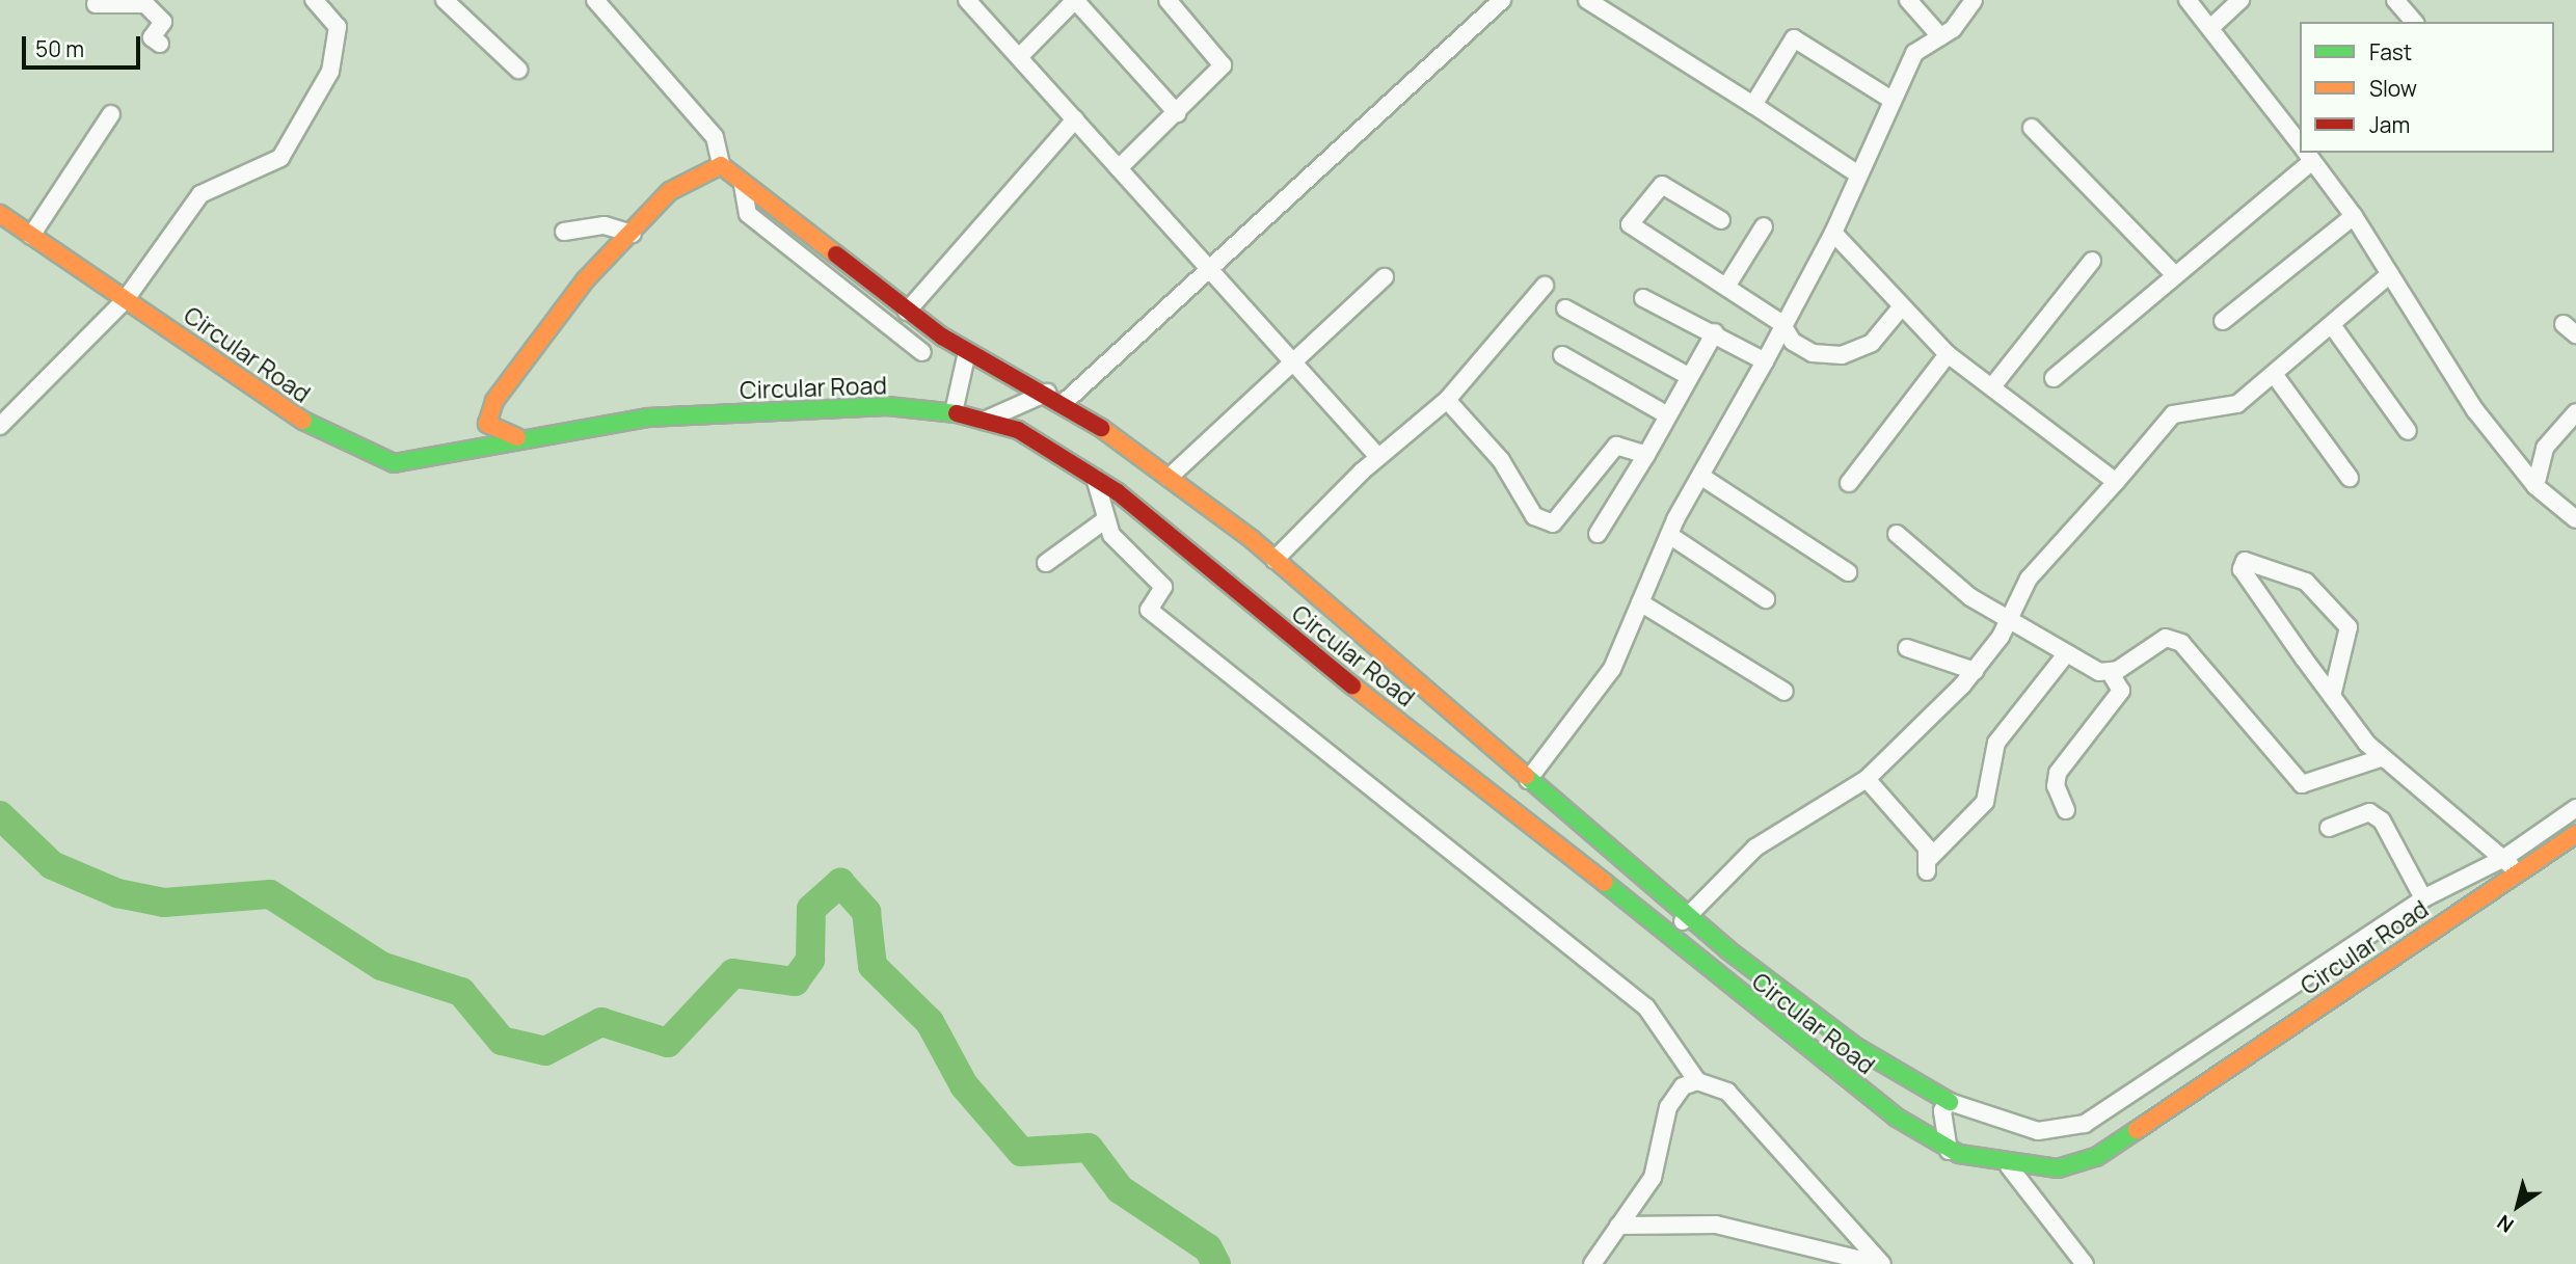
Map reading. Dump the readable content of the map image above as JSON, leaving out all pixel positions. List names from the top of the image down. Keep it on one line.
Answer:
{"streets":{"main road":["Circular Road"]},"legend":["Fast","Slow","Jam"],"scale_bar":"50 m","north":"bottom left"}
